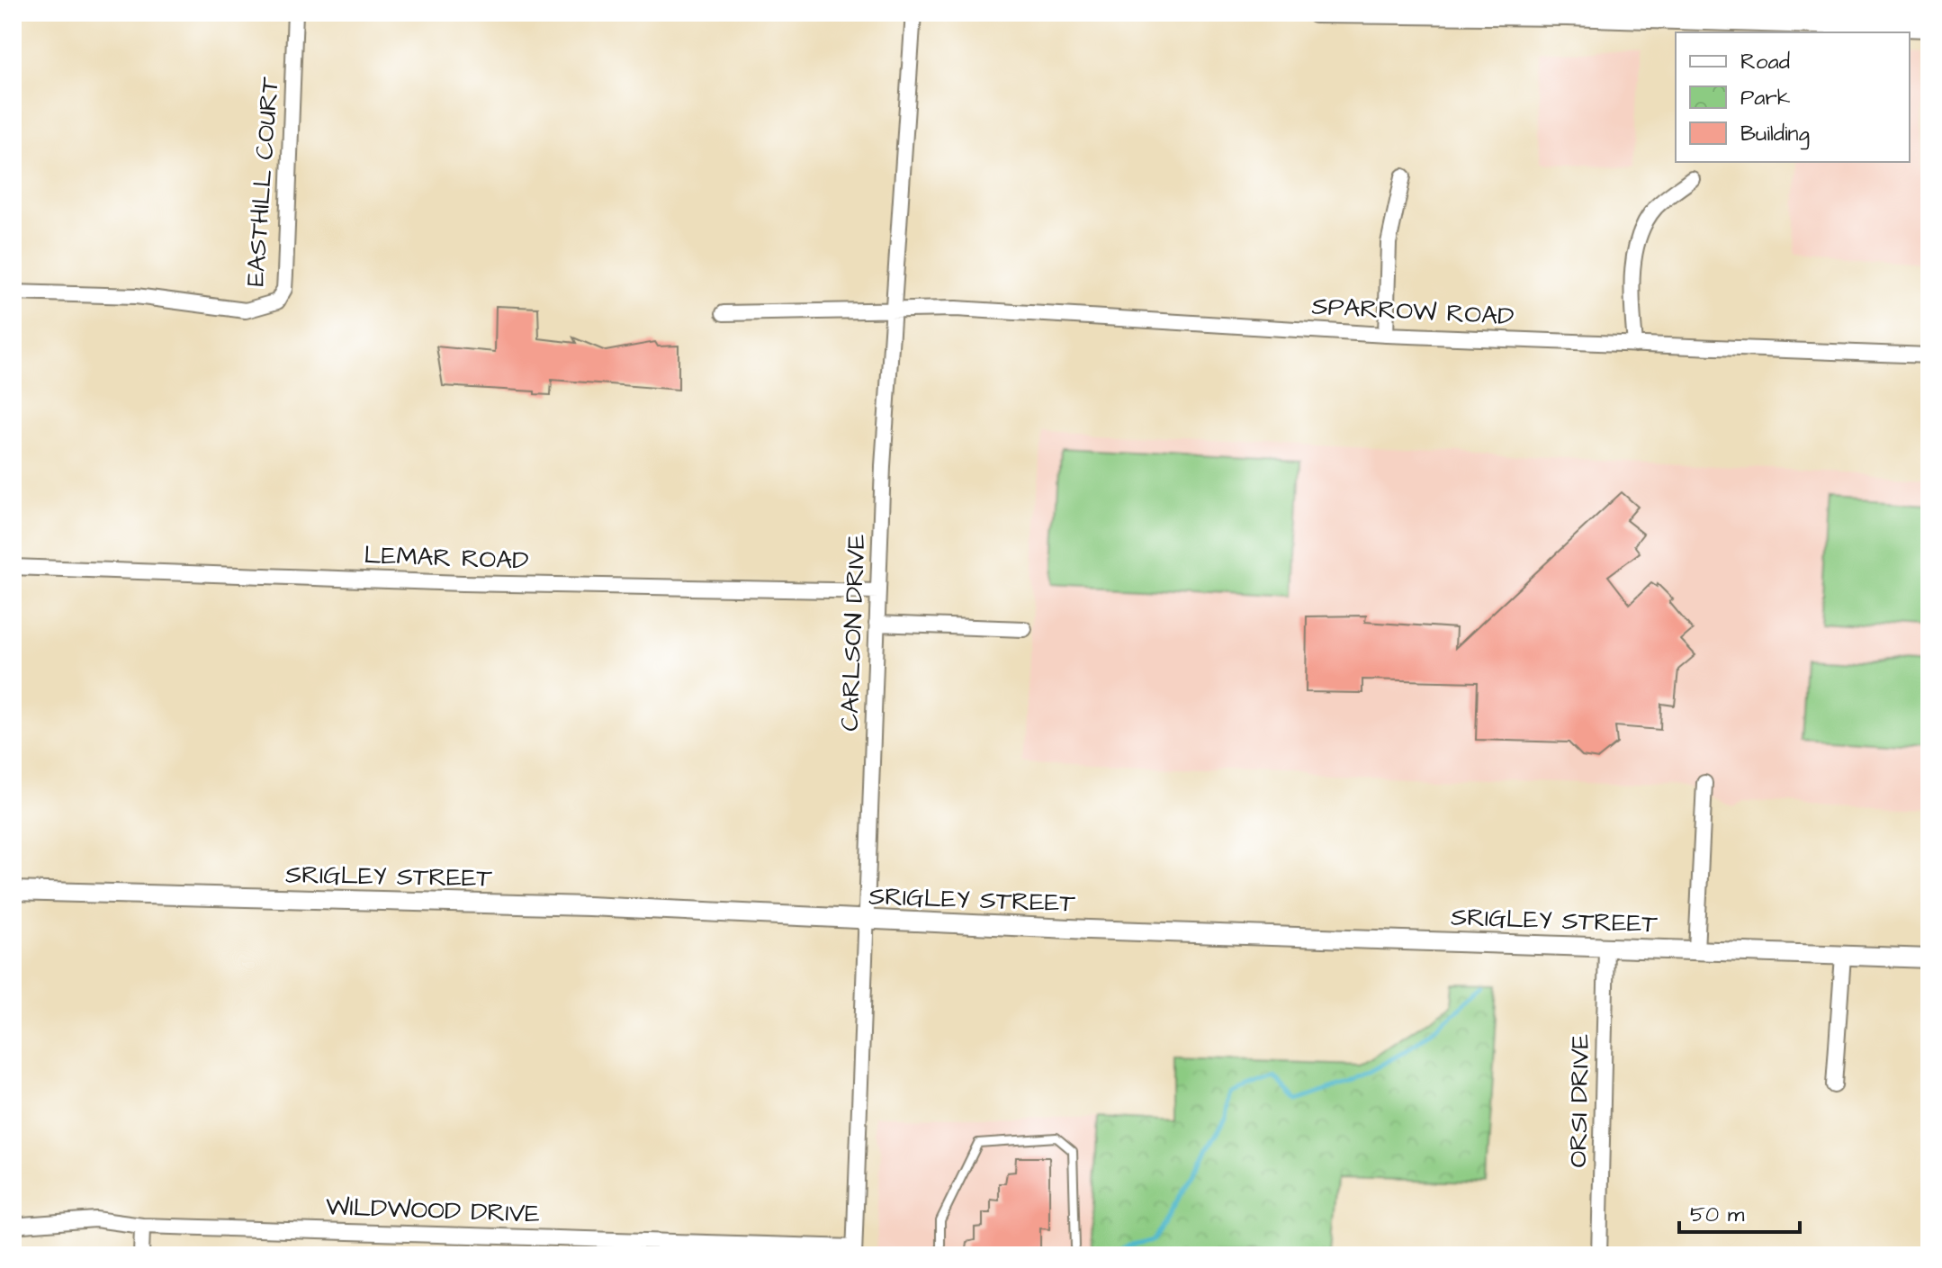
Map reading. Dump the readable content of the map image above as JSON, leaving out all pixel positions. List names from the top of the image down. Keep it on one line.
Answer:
{"streets":{"street":["EASTHILL COURT","SPARROW ROAD","LEMAR ROAD","CARLSON DRIVE","SRIGLEY STREET","ORSI DRIVE","WILDWOOD DRIVE"]},"crossings":[["SPARROW ROAD","CARLSON DRIVE"],["LEMAR ROAD","CARLSON DRIVE"],["CARLSON DRIVE","SRIGLEY STREET"],["CARLSON DRIVE","WILDWOOD DRIVE"],["SRIGLEY STREET","ORSI DRIVE"]],"legend":["Road","Park","Building"],"scale_bar":"50 m"}
